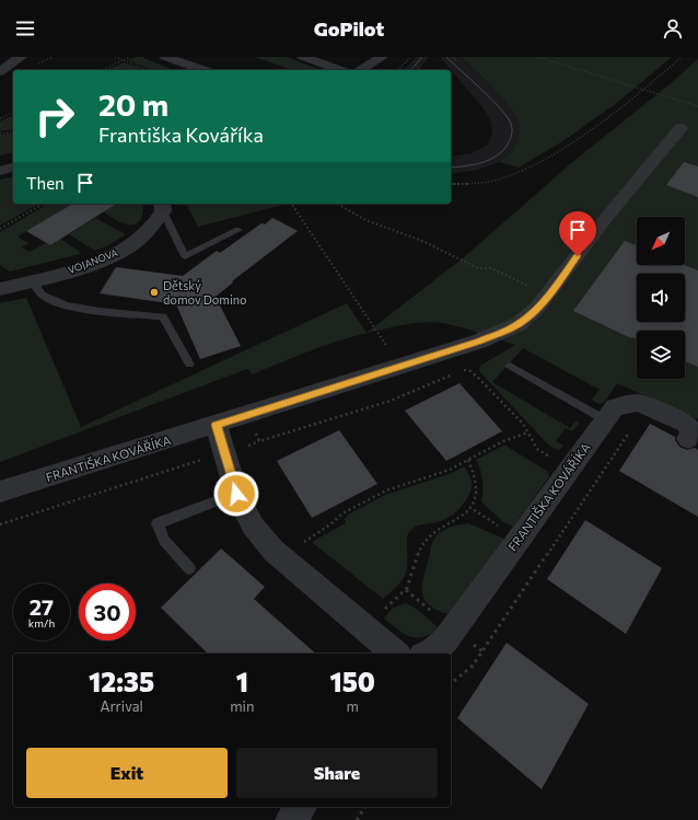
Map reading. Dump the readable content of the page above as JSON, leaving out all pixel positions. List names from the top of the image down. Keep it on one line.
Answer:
{"streets":{"street":["VOJANOVA","FRANTIŠKA KOVÁŘÍKA"]},"places":["Dětský domov Domino"],"north":"bottom left","page":{"header":"GoPilot","turn":["20 m","Františka Kováříka"],"then":"Then","speed":"27 km/h","limit":"30","eta":["12:35","Arrival","1","min","150","m"],"buttons":["Exit","Share"]}}
